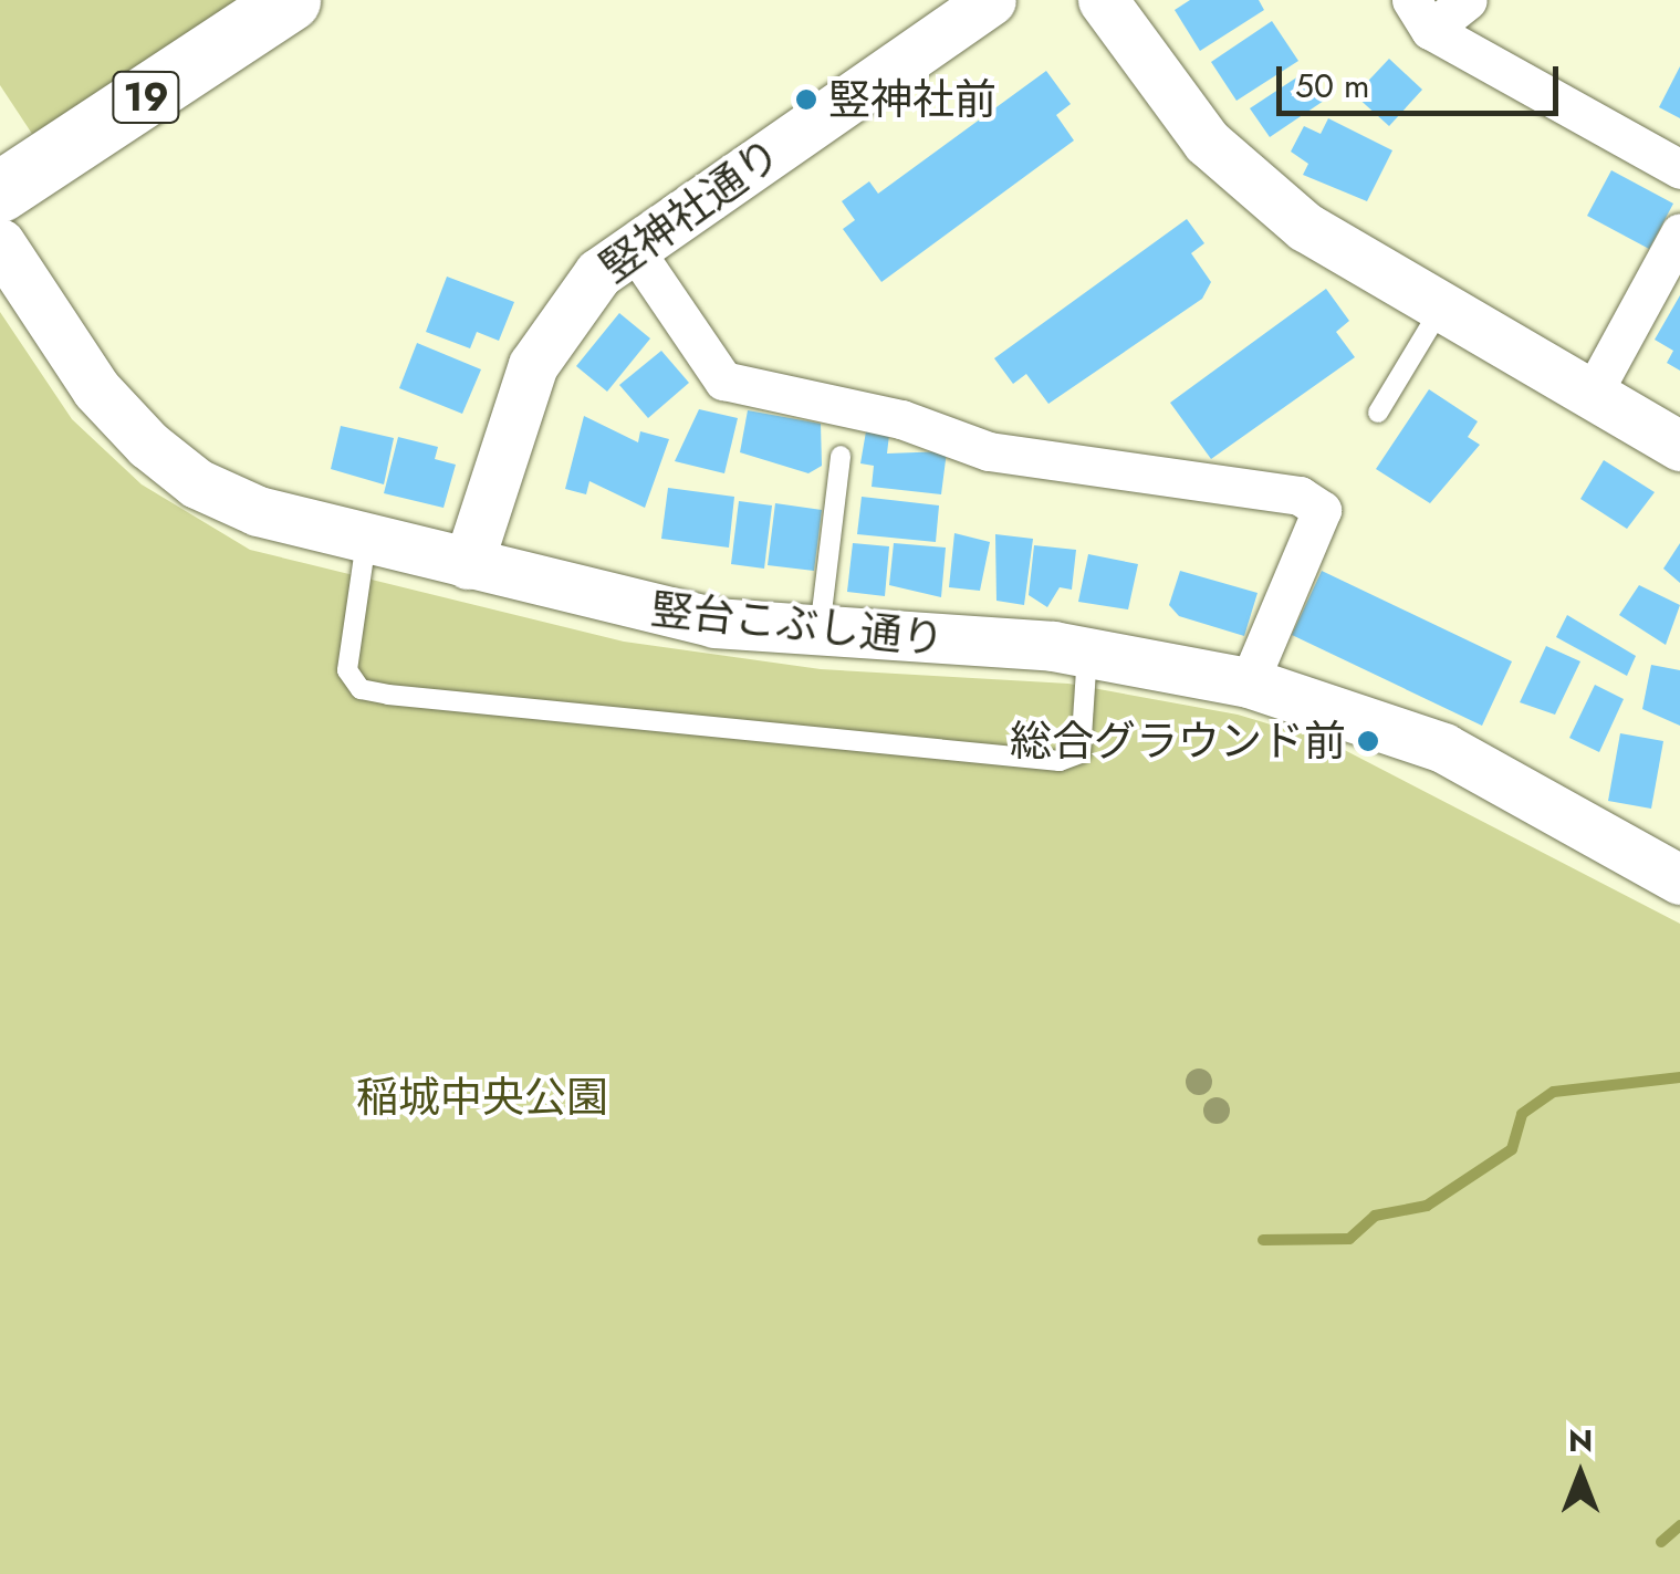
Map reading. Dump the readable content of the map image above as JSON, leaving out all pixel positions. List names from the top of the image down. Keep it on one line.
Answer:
{"streets":{"main road":["19"],"street":["竪神社通り","竪台こぶし通り"]},"crossings":[["竪神社通り","竪台こぶし通り"]],"parks":["稲城中央公園"],"places":["竪神社前","総合グラウンド前"],"scale_bar":"50 m","north":"top"}
